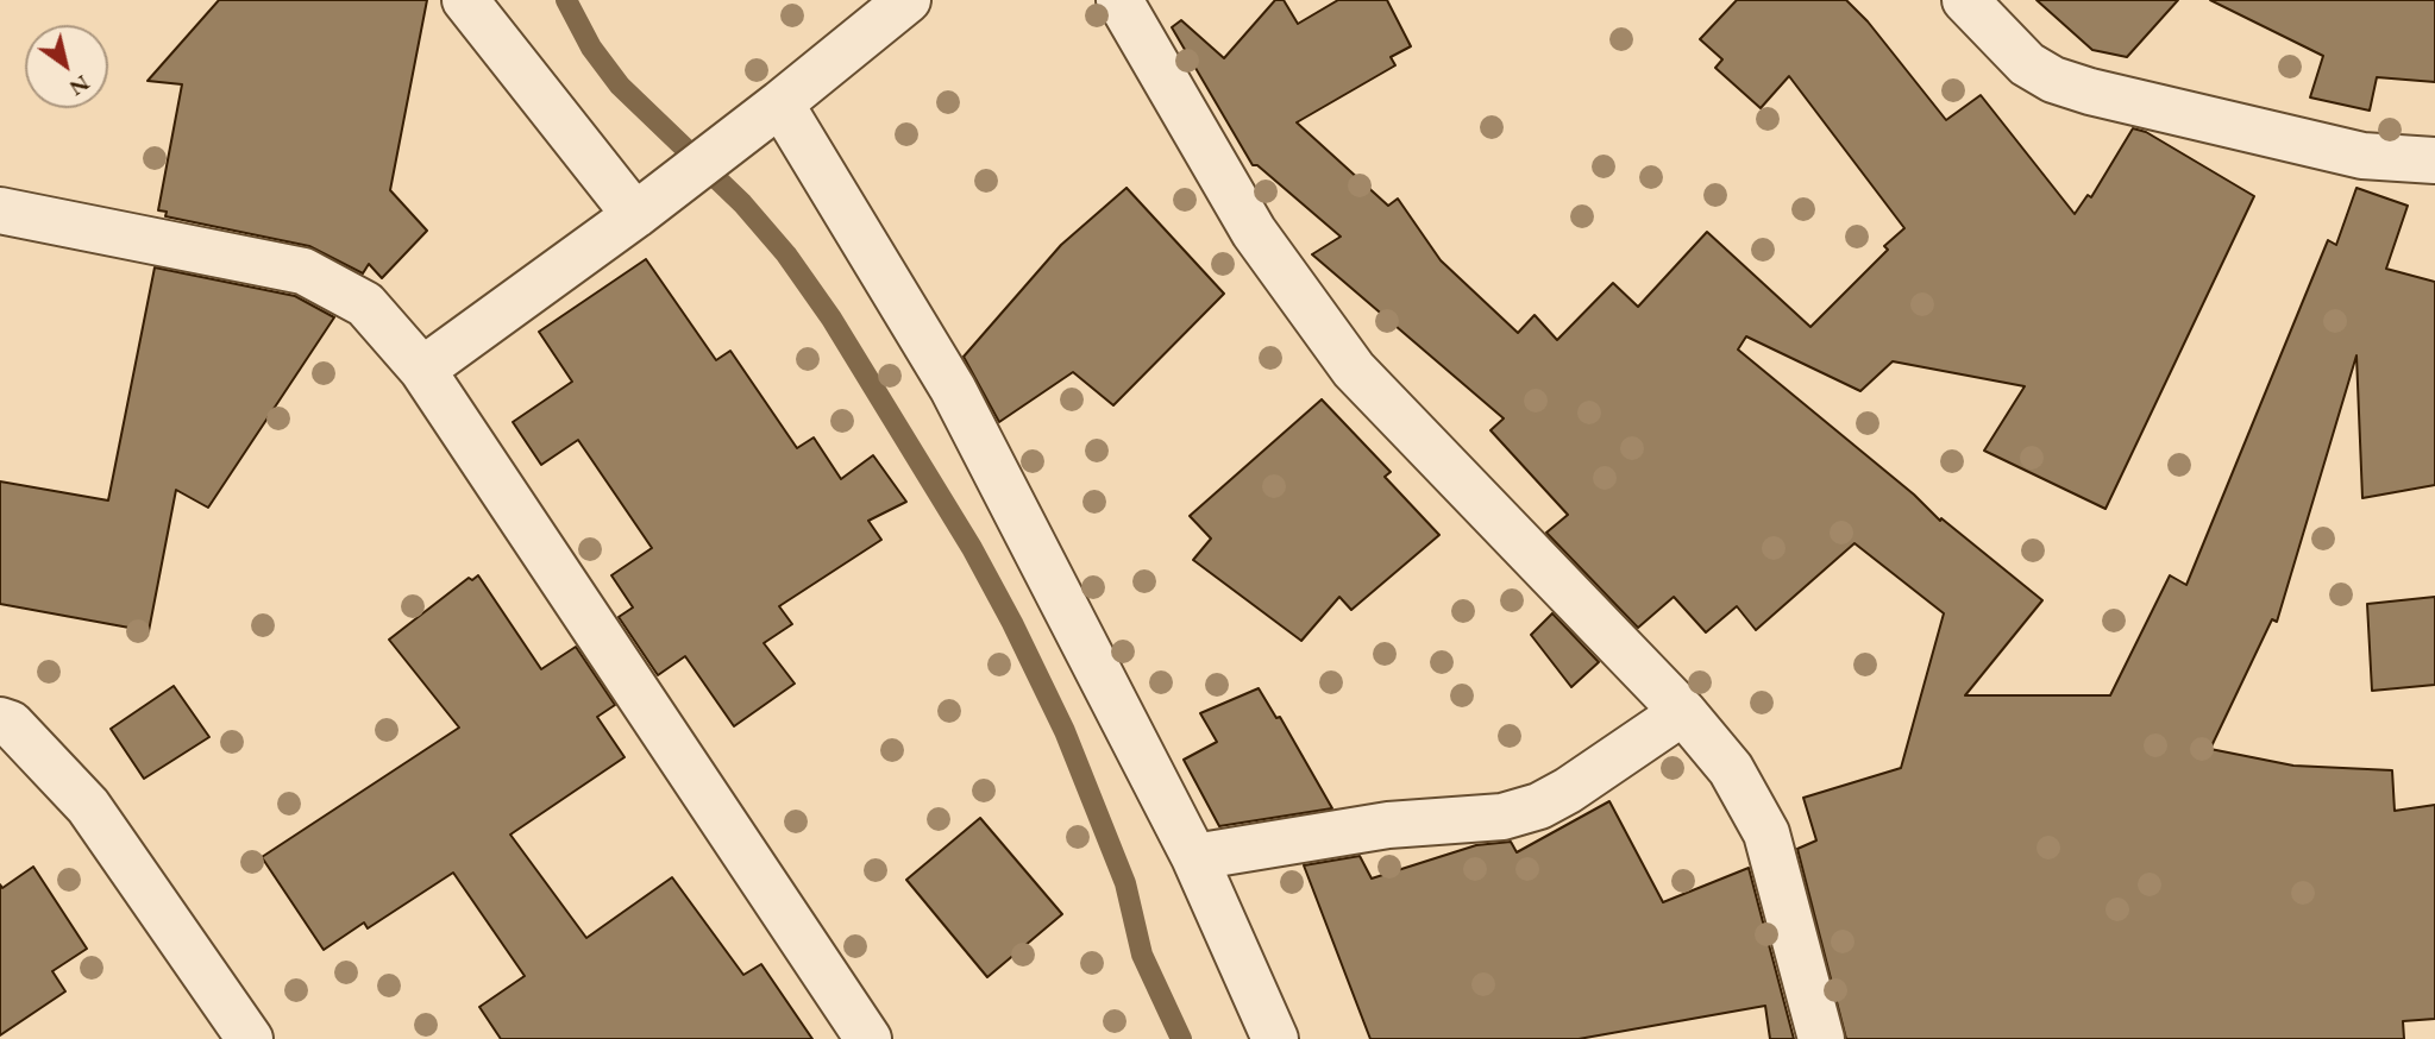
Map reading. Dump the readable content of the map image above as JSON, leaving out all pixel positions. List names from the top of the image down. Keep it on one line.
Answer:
{"north":"bottom right"}
